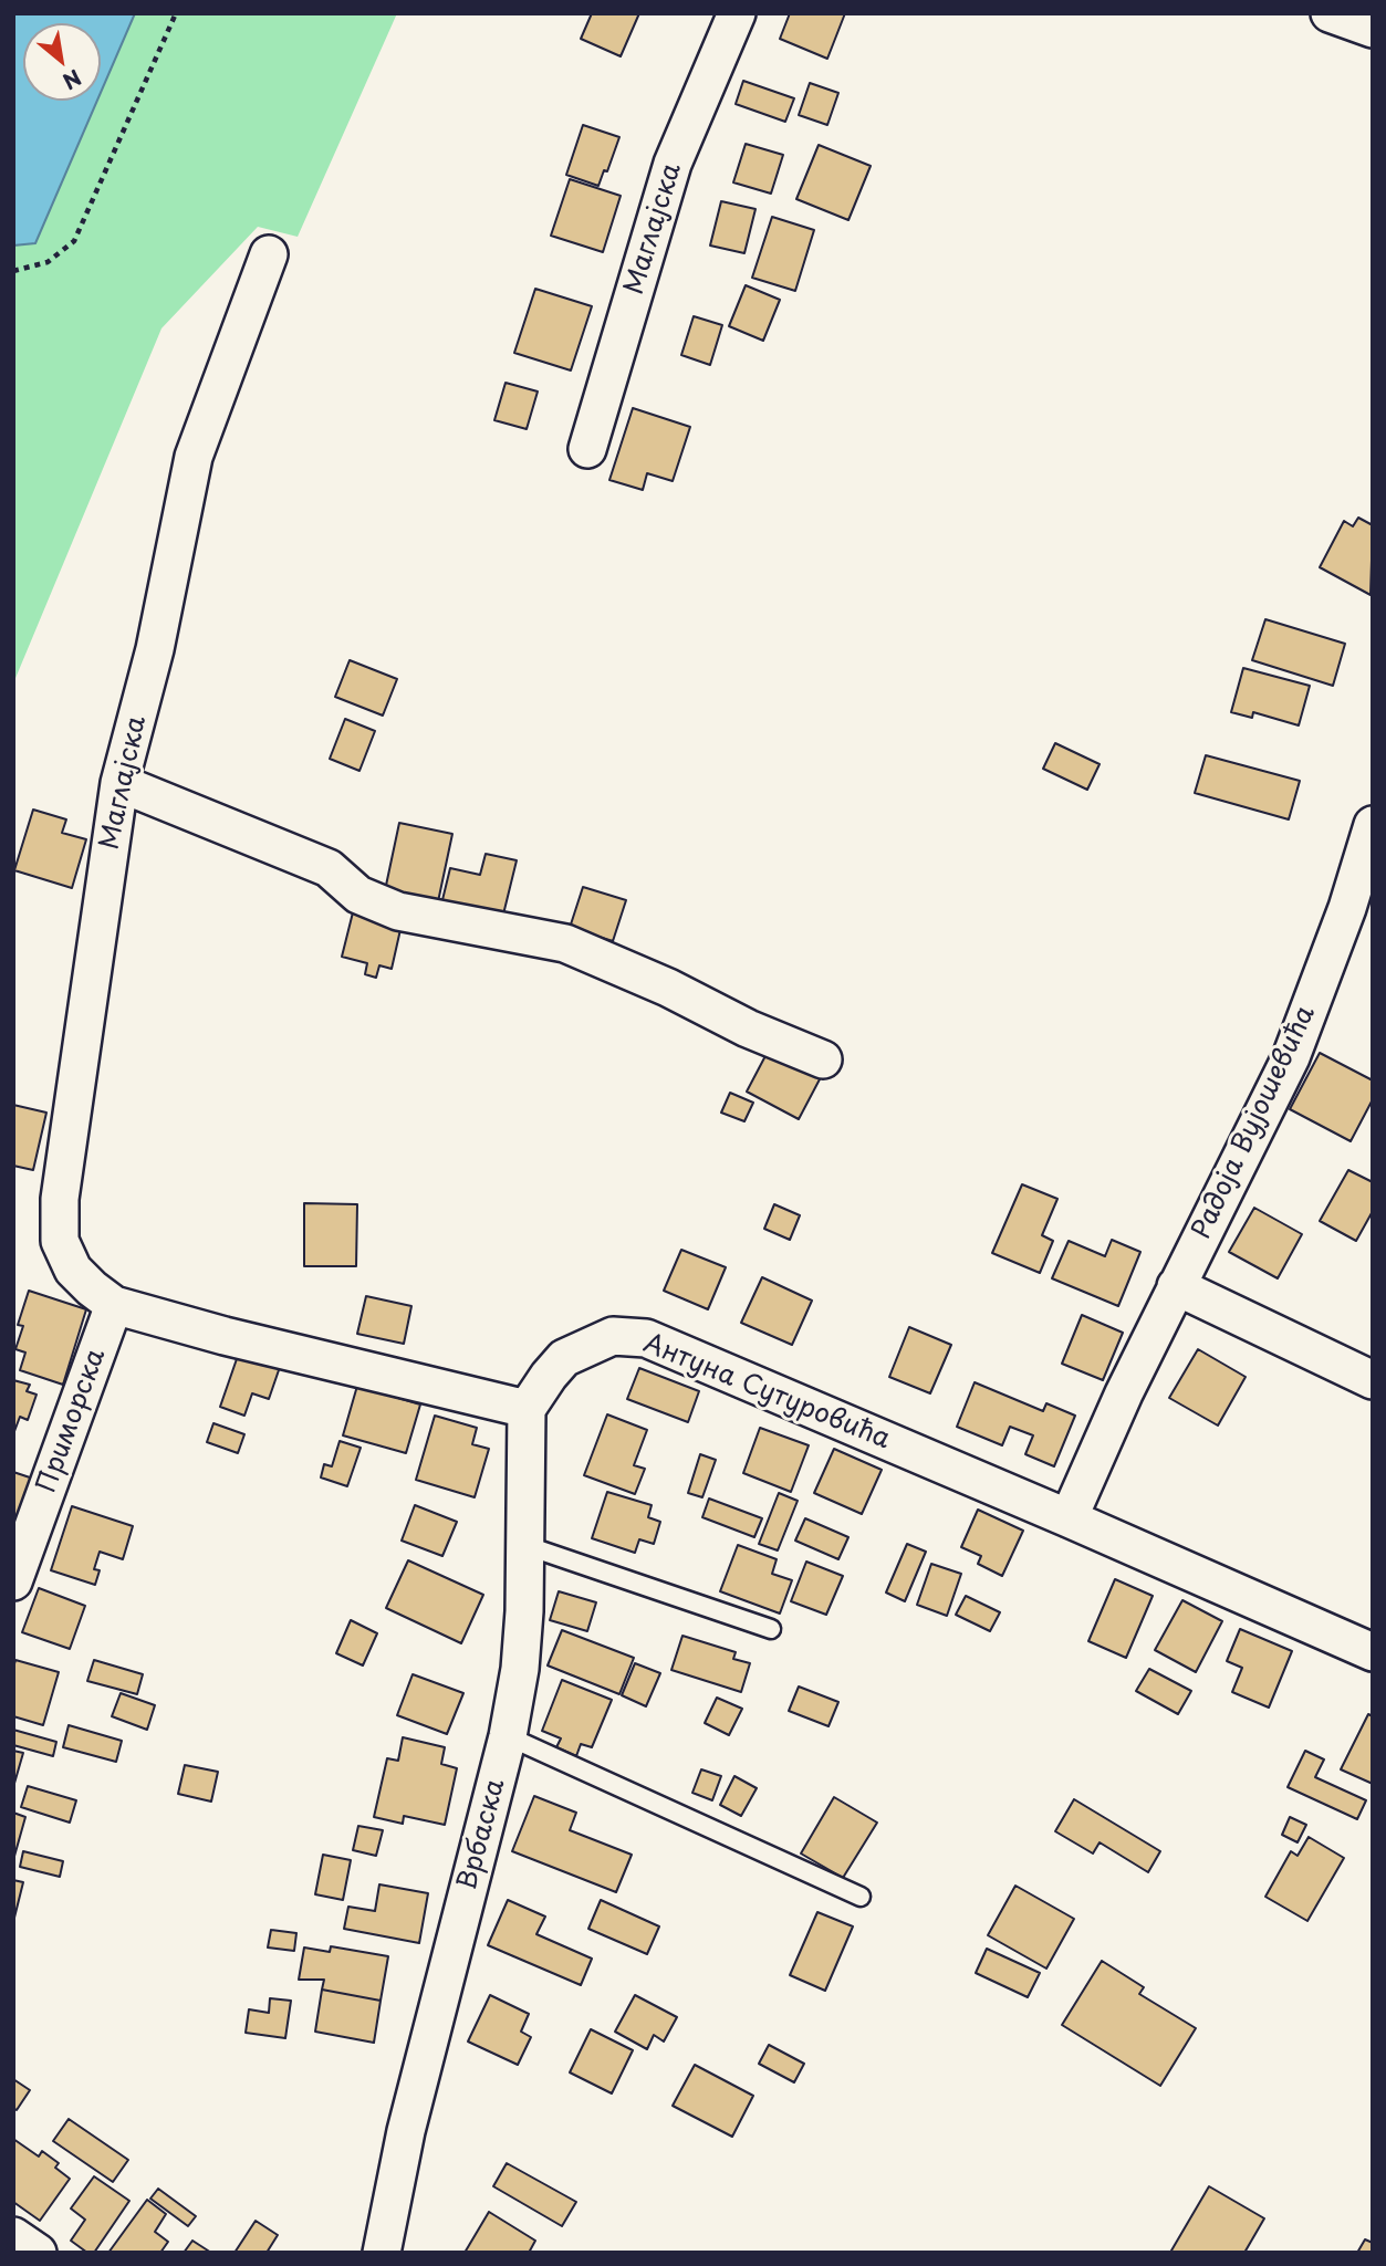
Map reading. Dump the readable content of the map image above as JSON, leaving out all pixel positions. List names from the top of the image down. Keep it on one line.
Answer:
{"streets":{"street":["Маглајска","Радоја Вујошевића","Антуна Сутуровића","Приморска","Врбаска"]},"crossings":[["Маглајска","Приморска"],["Радоја Вујошевића","Антуна Сутуровића"],["Антуна Сутуровића","Врбаска"]],"north":"bottom right"}
